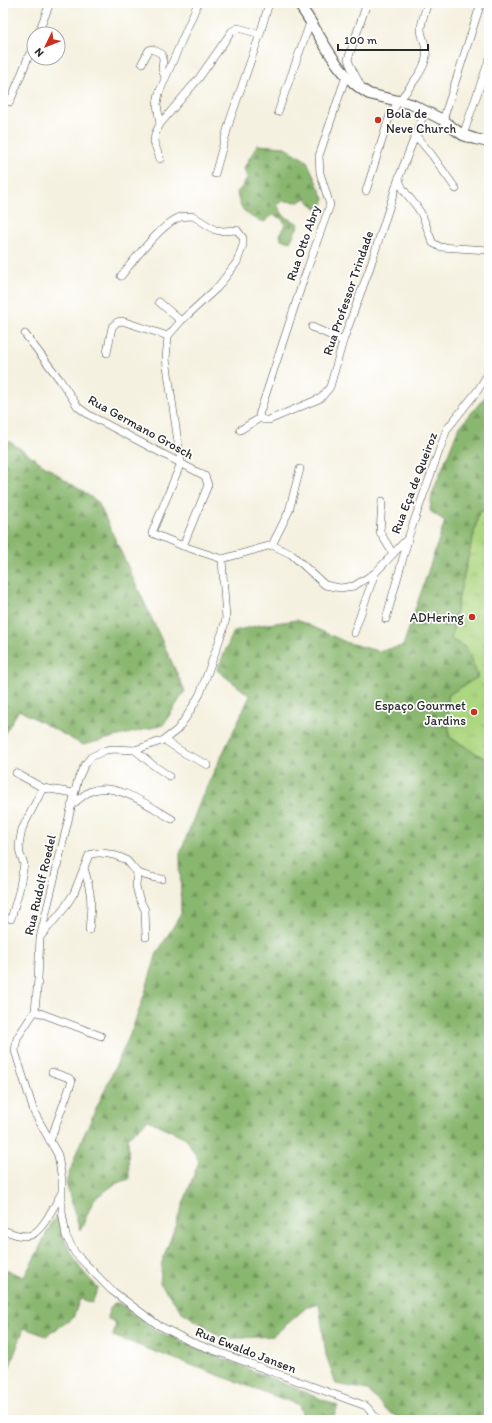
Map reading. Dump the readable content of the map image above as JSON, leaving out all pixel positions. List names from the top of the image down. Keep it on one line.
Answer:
{"streets":{"street":["Rua Otto Abry","Rua Professor Trindade","Rua Germano Grosch","Rua Eça de Queiroz","Rua Rudolf Roedel","Rua Ewaldo Jansen"]},"crossings":[["Rua Otto Abry","Rua Professor Trindade"],["Rua Rudolf Roedel","Rua Ewaldo Jansen"]],"places":["Bola de Neve Church","ADHering","Espaço Gourmet Jardins"],"scale_bar":"100 m","north":"bottom left"}
